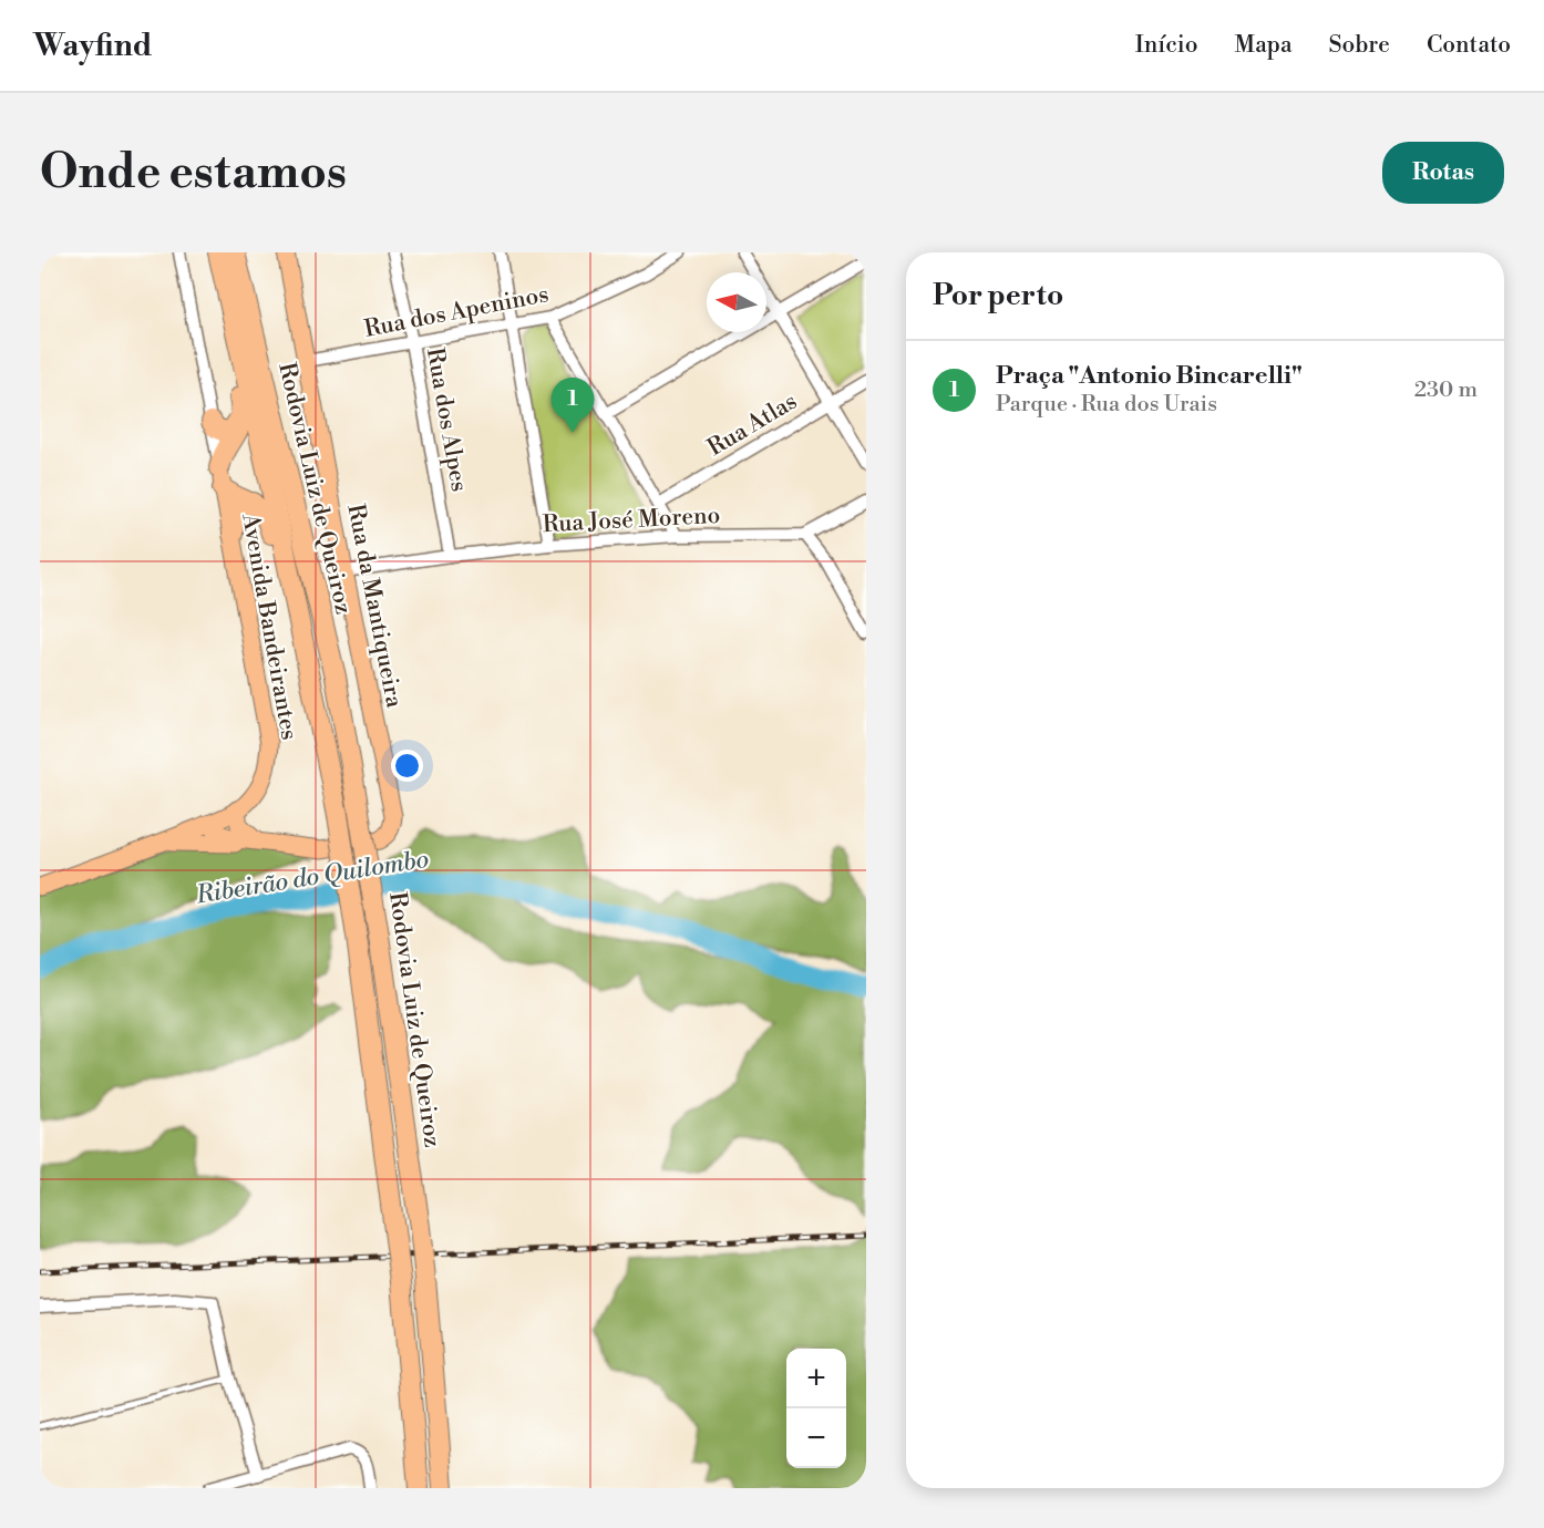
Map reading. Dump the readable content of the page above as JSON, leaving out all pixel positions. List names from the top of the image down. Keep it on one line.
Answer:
{"streets":{"highway":["Rodovia Luiz de Queiroz"],"main road":["Rua da Mantiqueira","Avenida Bandeirantes"],"street":["Rua dos Apeninos","Rua dos Alpes","Rua Atlas","Rua José Moreno"]},"crossings":[["Rua dos Apeninos","Rua dos Alpes"],["Rua dos Apeninos","Rua da Mantiqueira"],["Rua dos Alpes","Rua José Moreno"],["Rua José Moreno","Rua da Mantiqueira"],["Rua da Mantiqueira","Avenida Bandeirantes"]],"water":["Ribeirão do Quilombo"],"north":"left","page":{"header":"Wayfind","nav":["Início","Mapa","Sobre","Contato"],"buttons":"Rotas","title":"Onde estamos","heading":"Por perto","list":[{"mark":"1","name":"Praça \"Antonio Bincarelli\"","note":"Parque · Rua dos Urais","value":"230 m"}],"pins":"1","map_buttons":["+","−"]}}
